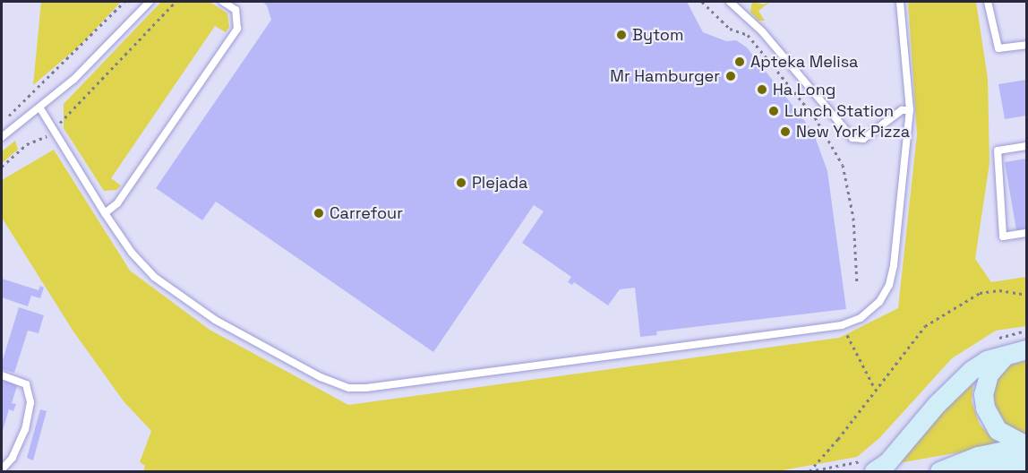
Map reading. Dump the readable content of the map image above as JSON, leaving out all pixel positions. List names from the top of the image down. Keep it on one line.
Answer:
{"places":["Bytom","Apteka Melisa","Mr Hamburger","Ha Long","Lunch Station","New York Pizza","Plejada","Carrefour"]}
